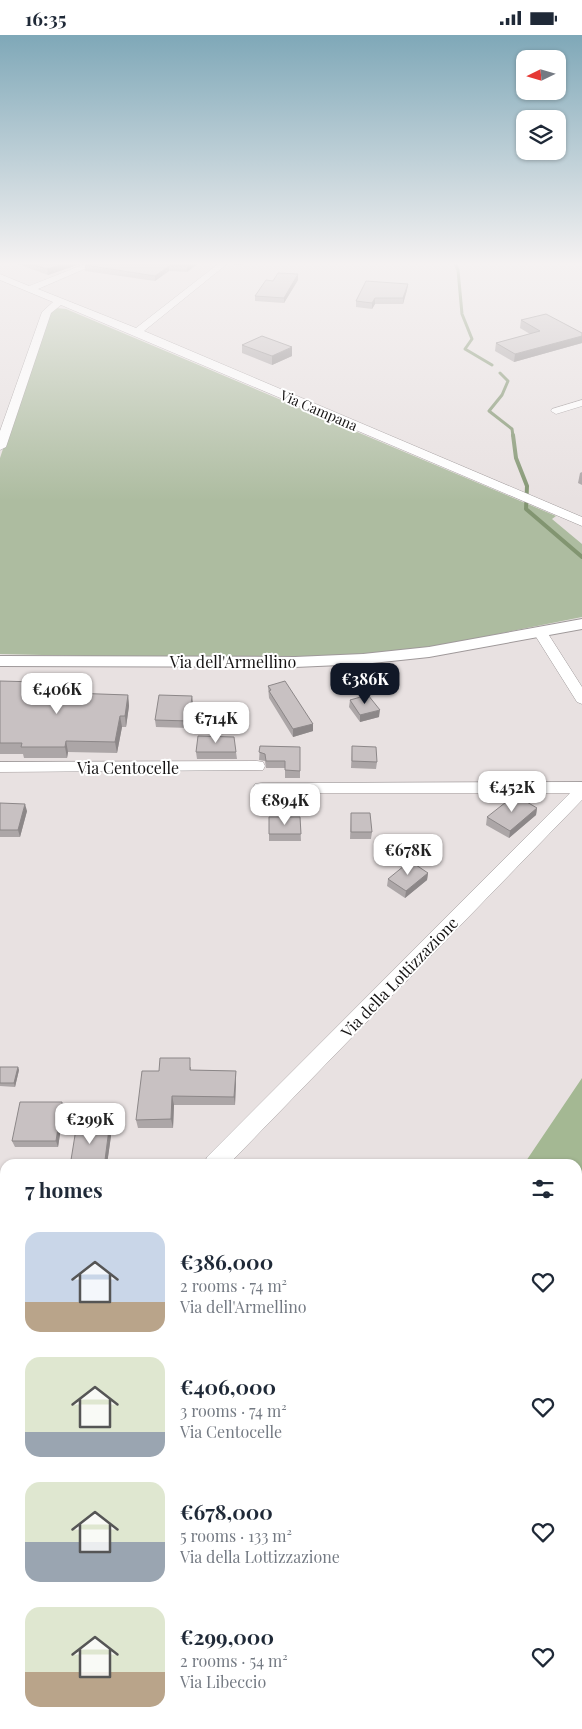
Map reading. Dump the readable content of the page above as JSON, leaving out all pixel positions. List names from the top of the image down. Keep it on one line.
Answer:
{"streets":{"street":["Via Campana","Via dell'Armellino","Via Centocelle","Via della Lottizzazione"]},"north":"left","page":{"status":"16:35","price":["€386K","€406K","€714K","€452K","€894K","€678K","€299K"],"heading":"7 homes","list":[{"name":"€386,000","note":"2 rooms · 74 m² · Via dell'Armellino"},{"name":"€406,000","note":"3 rooms · 74 m² · Via Centocelle"},{"name":"€678,000","note":"5 rooms · 133 m² · Via della Lottizzazione"},{"name":"€299,000","note":"2 rooms · 54 m² · Via Libeccio"}]}}
